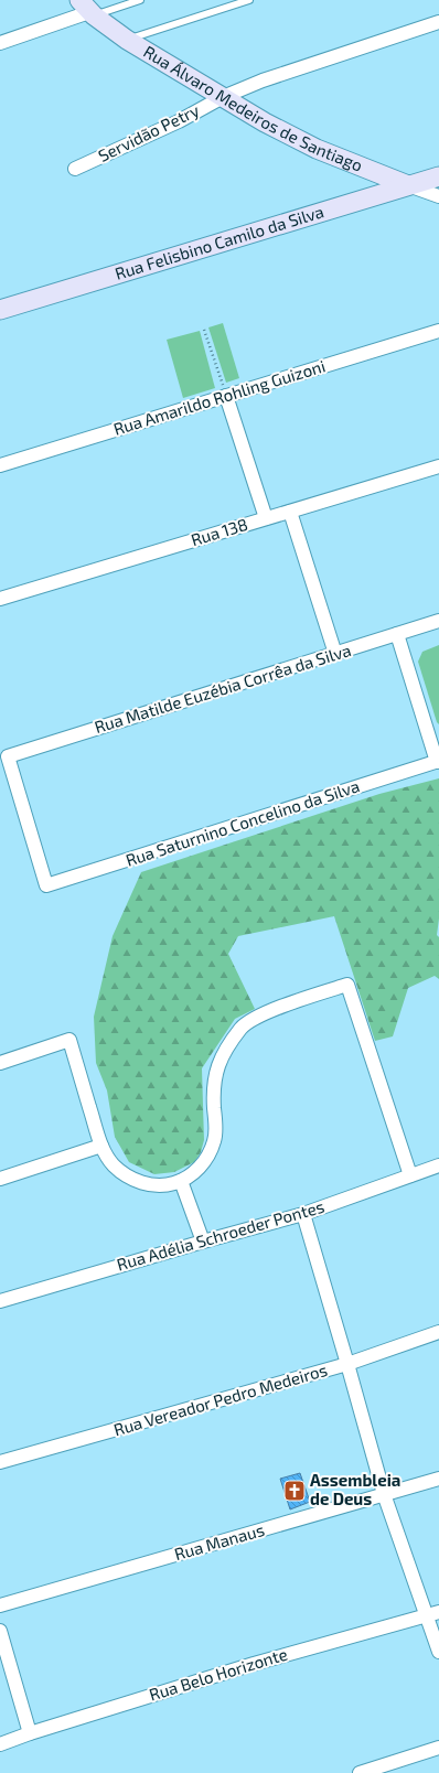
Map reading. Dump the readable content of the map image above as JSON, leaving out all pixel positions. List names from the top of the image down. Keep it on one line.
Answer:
{"streets":{"street":["Rua Álvaro Medeiros de Santiago","Servidão Petry","Rua Felisbino Camilo da Silva","Rua Amarildo Rohling Guizoni","Rua 138","Rua Matilde Euzébia Corrêa da Silva","Rua Saturnino Concelino da Silva","Rua Adélia Schroeder Pontes","Rua Vereador Pedro Medeiros","Rua Manaus","Rua Belo Horizonte"]},"crossings":[["Rua Álvaro Medeiros de Santiago","Servidão Petry"],["Rua Álvaro Medeiros de Santiago","Rua Felisbino Camilo da Silva"],["Rua Matilde Euzébia Corrêa da Silva","Rua Saturnino Concelino da Silva"]],"places":{"church":["Assembleia de Deus"]}}
